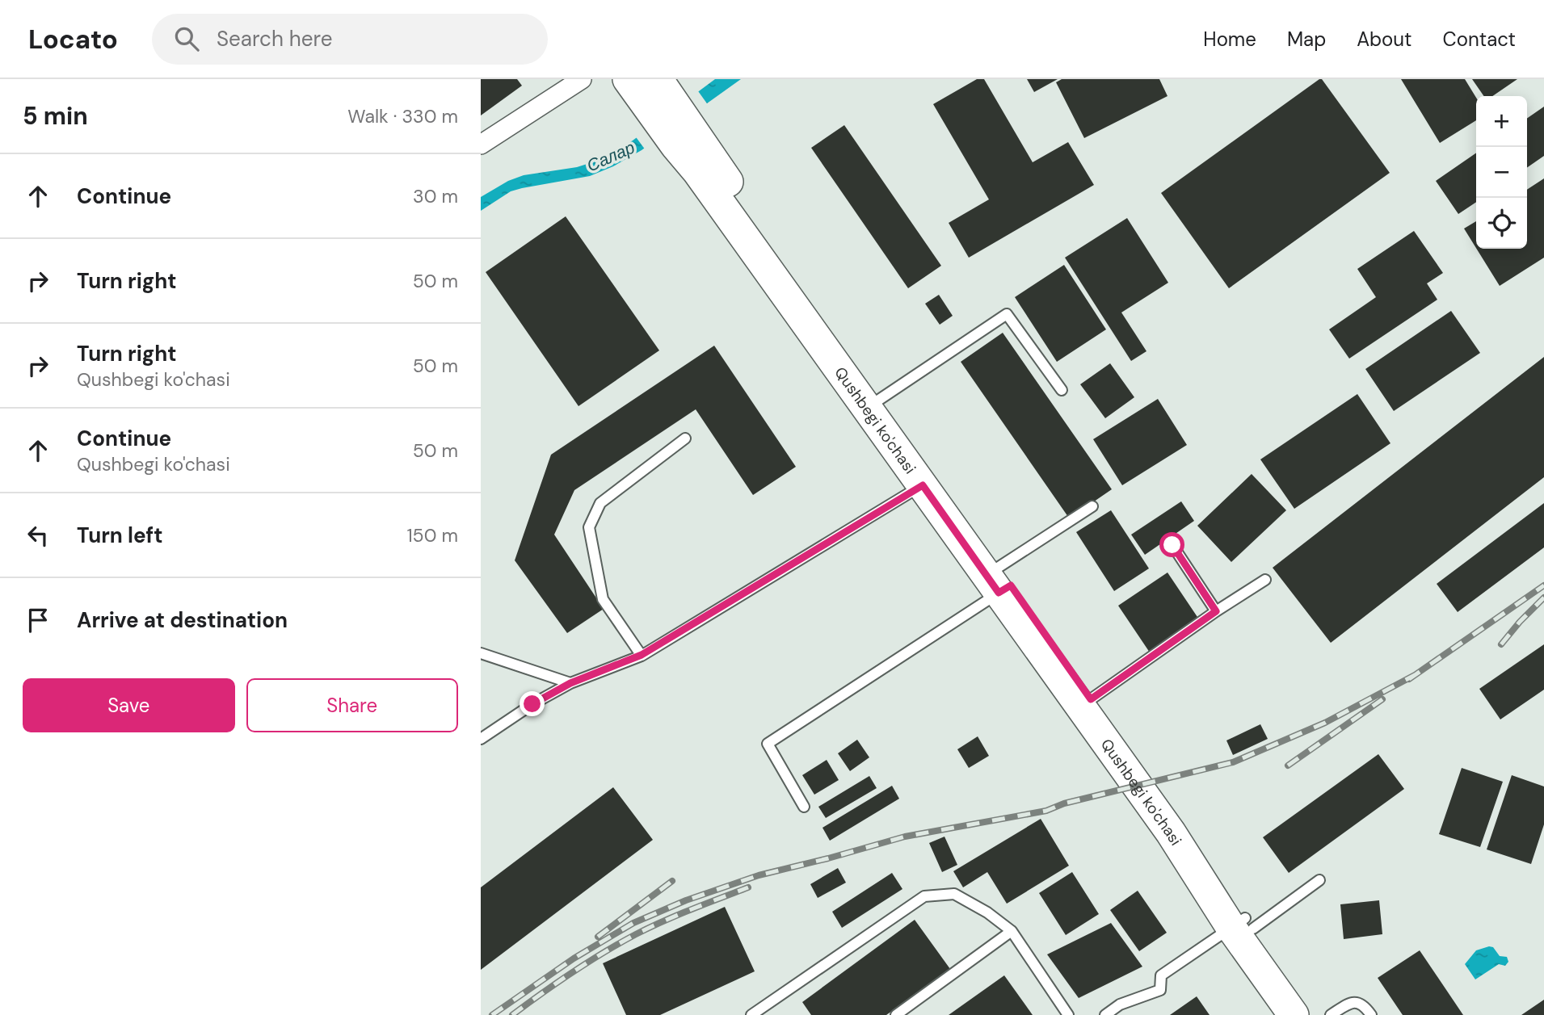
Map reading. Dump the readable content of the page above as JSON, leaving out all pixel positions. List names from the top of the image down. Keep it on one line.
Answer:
{"streets":{"main road":["Qushbegi ko'chasi"]},"water":["Салар"],"page":{"header":"Locato","search":"Search here","nav":["Home","Map","About","Contact"],"heading":["5 min","Walk · 330 m"],"map_buttons":["+","−"],"list":[["Continue","30 m"],["Turn right","50 m"],["Turn right","Qushbegi ko'chasi","50 m"],["Continue","Qushbegi ko'chasi","50 m"],["Turn left","150 m"],"Arrive at destination"],"buttons":["Save","Share"]}}
